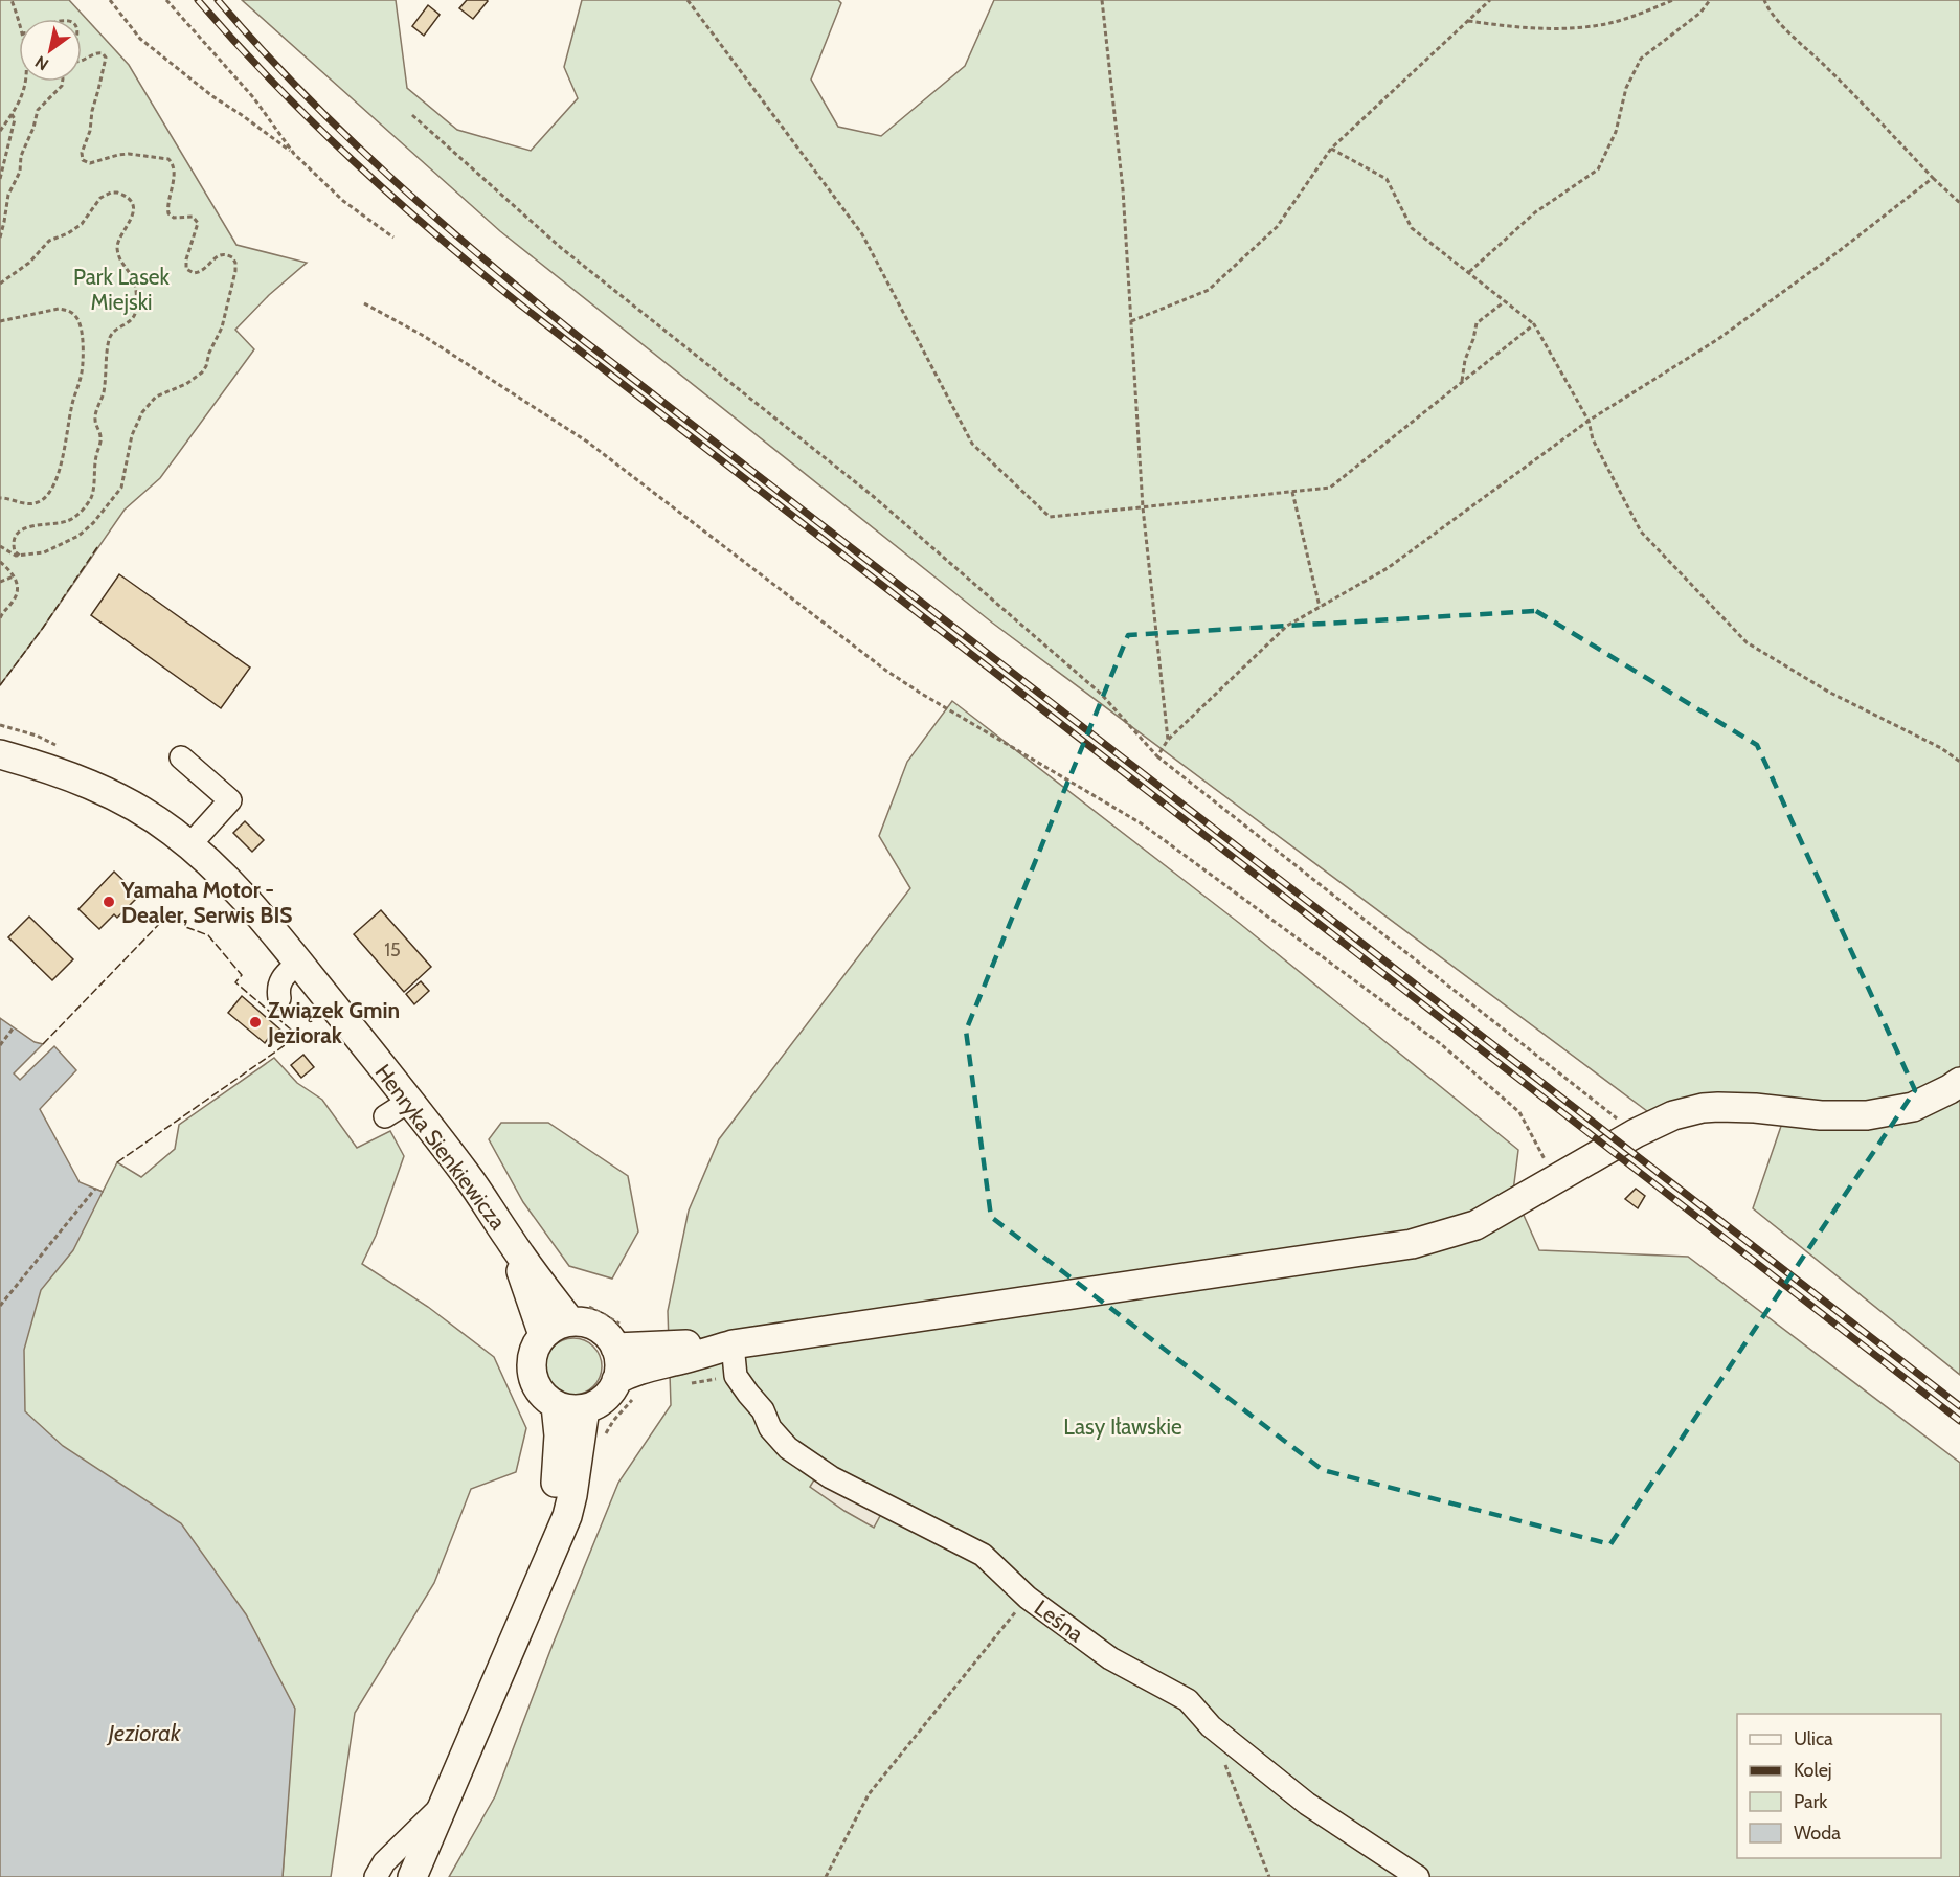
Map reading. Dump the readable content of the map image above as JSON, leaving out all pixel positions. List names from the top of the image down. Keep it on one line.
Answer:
{"streets":{"main road":["Henryka Sienkiewicza"],"lane":["Leśna"]},"water":["Jeziorak"],"parks":["Park Lasek Miejski","Lasy Iławskie"],"places":["Yamaha Motor - Dealer, Serwis BIS","Związek Gmin Jeziorak"],"house_numbers":["15"],"legend":["Ulica","Kolej","Park","Woda"],"north":"bottom left"}
